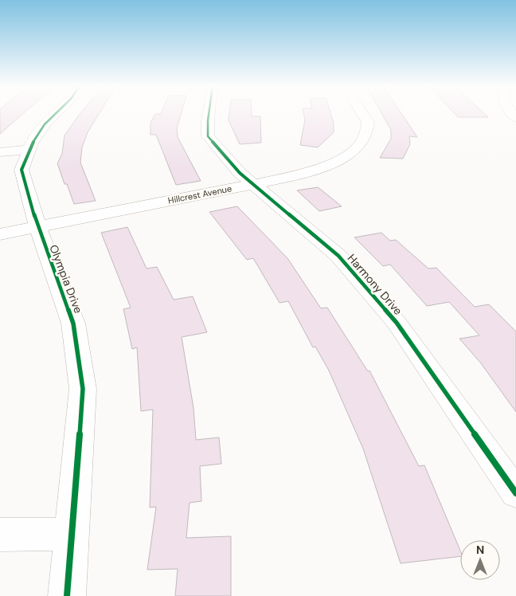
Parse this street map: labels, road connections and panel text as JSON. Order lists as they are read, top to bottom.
{
  "streets": {
    "street": ["Hillcrest Avenue", "Olympia Drive", "Harmony Drive"]
  },
  "crossings": [
    ["Hillcrest Avenue", "Olympia Drive"],
    ["Hillcrest Avenue", "Harmony Drive"]
  ],
  "north": "top"
}
